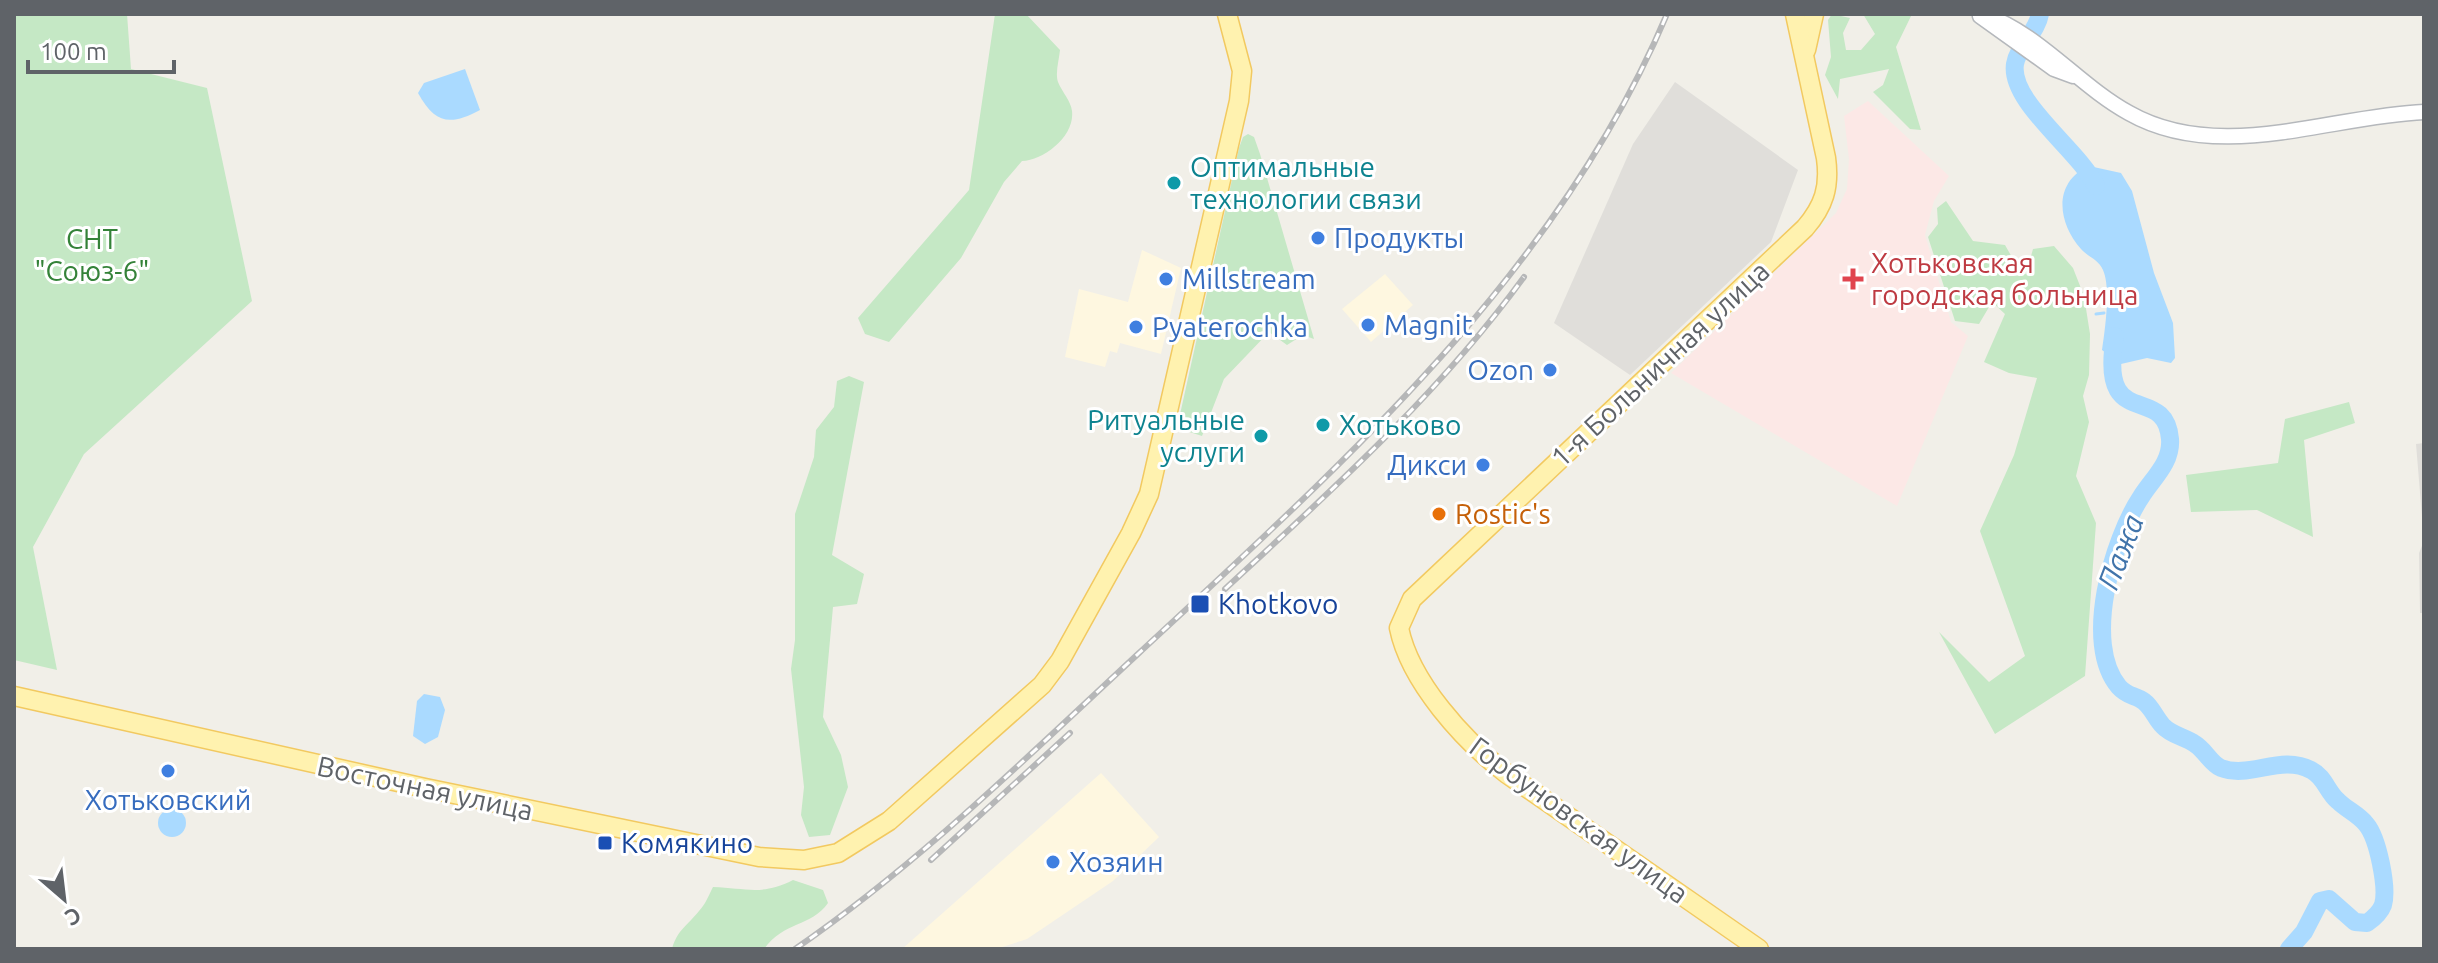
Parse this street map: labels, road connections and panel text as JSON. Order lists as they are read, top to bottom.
{
  "streets": {
    "main road": ["1-я Больничная улица", "Восточная улица", "Горбуновская улица"]
  },
  "crossings": [
    ["1-я Больничная улица", "Горбуновская улица"]
  ],
  "water": ["Пажа"],
  "parks": ["СНТ \"Союз-6\""],
  "places": {
    "other": [
      "Оптимальные технологии связи",
      "Продукты",
      "Millstream",
      "Magnit",
      "Pyaterochka",
      "Ozon",
      "Хотьково",
      "Ритуальные услуги",
      "Дикси",
      "Rostic's",
      "Хотьковский",
      "Хозяин"
    ],
    "health": ["Хотьковская городская больница"],
    "transit": ["Khotkovo", "Комякино"]
  },
  "scale_bar": "100 m",
  "north": "bottom right"
}
